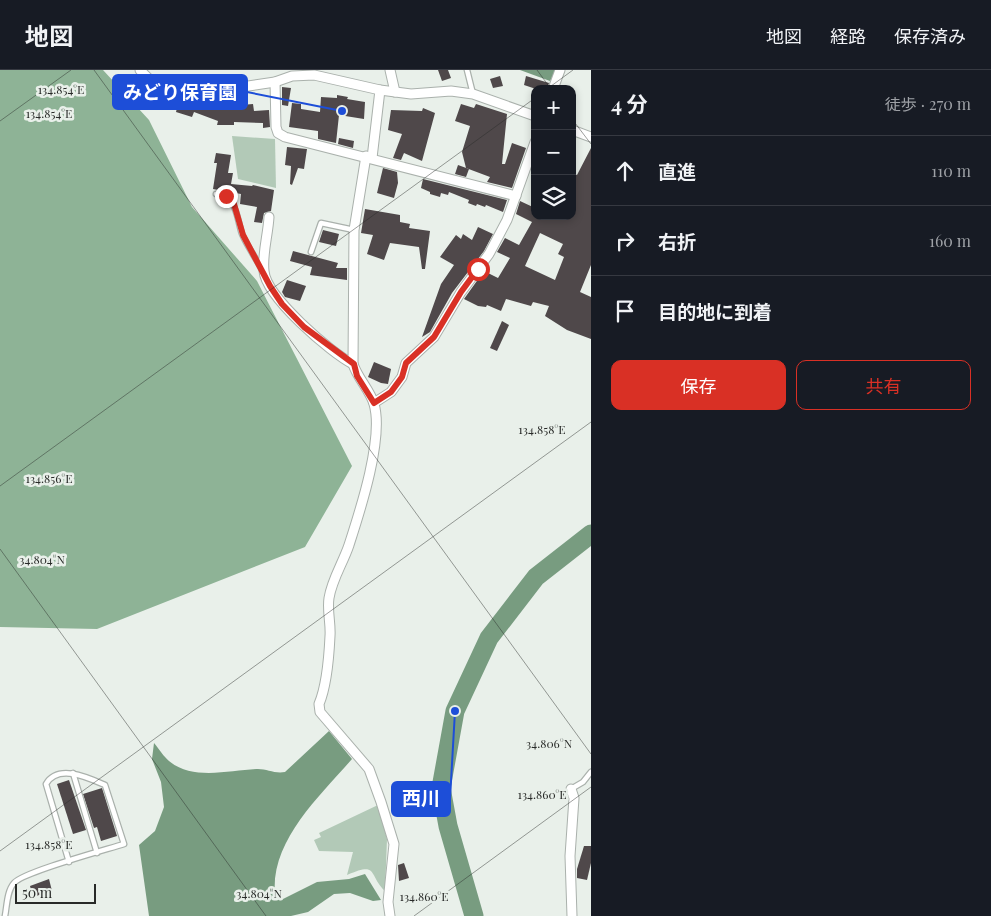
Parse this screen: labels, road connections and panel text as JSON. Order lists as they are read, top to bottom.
{
  "places": ["みどり保育園", "西川"],
  "scale_bar": "50 m",
  "page": {
    "header": "地図",
    "nav": ["地図", "経路", "保存済み"],
    "heading": ["4 分", "徒歩 · 270 m"],
    "map_buttons": ["+", "−"],
    "list": [
      ["直進", "110 m"],
      ["右折", "160 m"],
      "目的地に到着"
    ],
    "buttons": ["保存", "共有"],
    "scale": "50 m"
  },
  "coordinates": [
    "134.854°E",
    "134.858°E",
    "134.856°E",
    "34.804°N",
    "34.806°N",
    "134.860°E"
  ]
}
